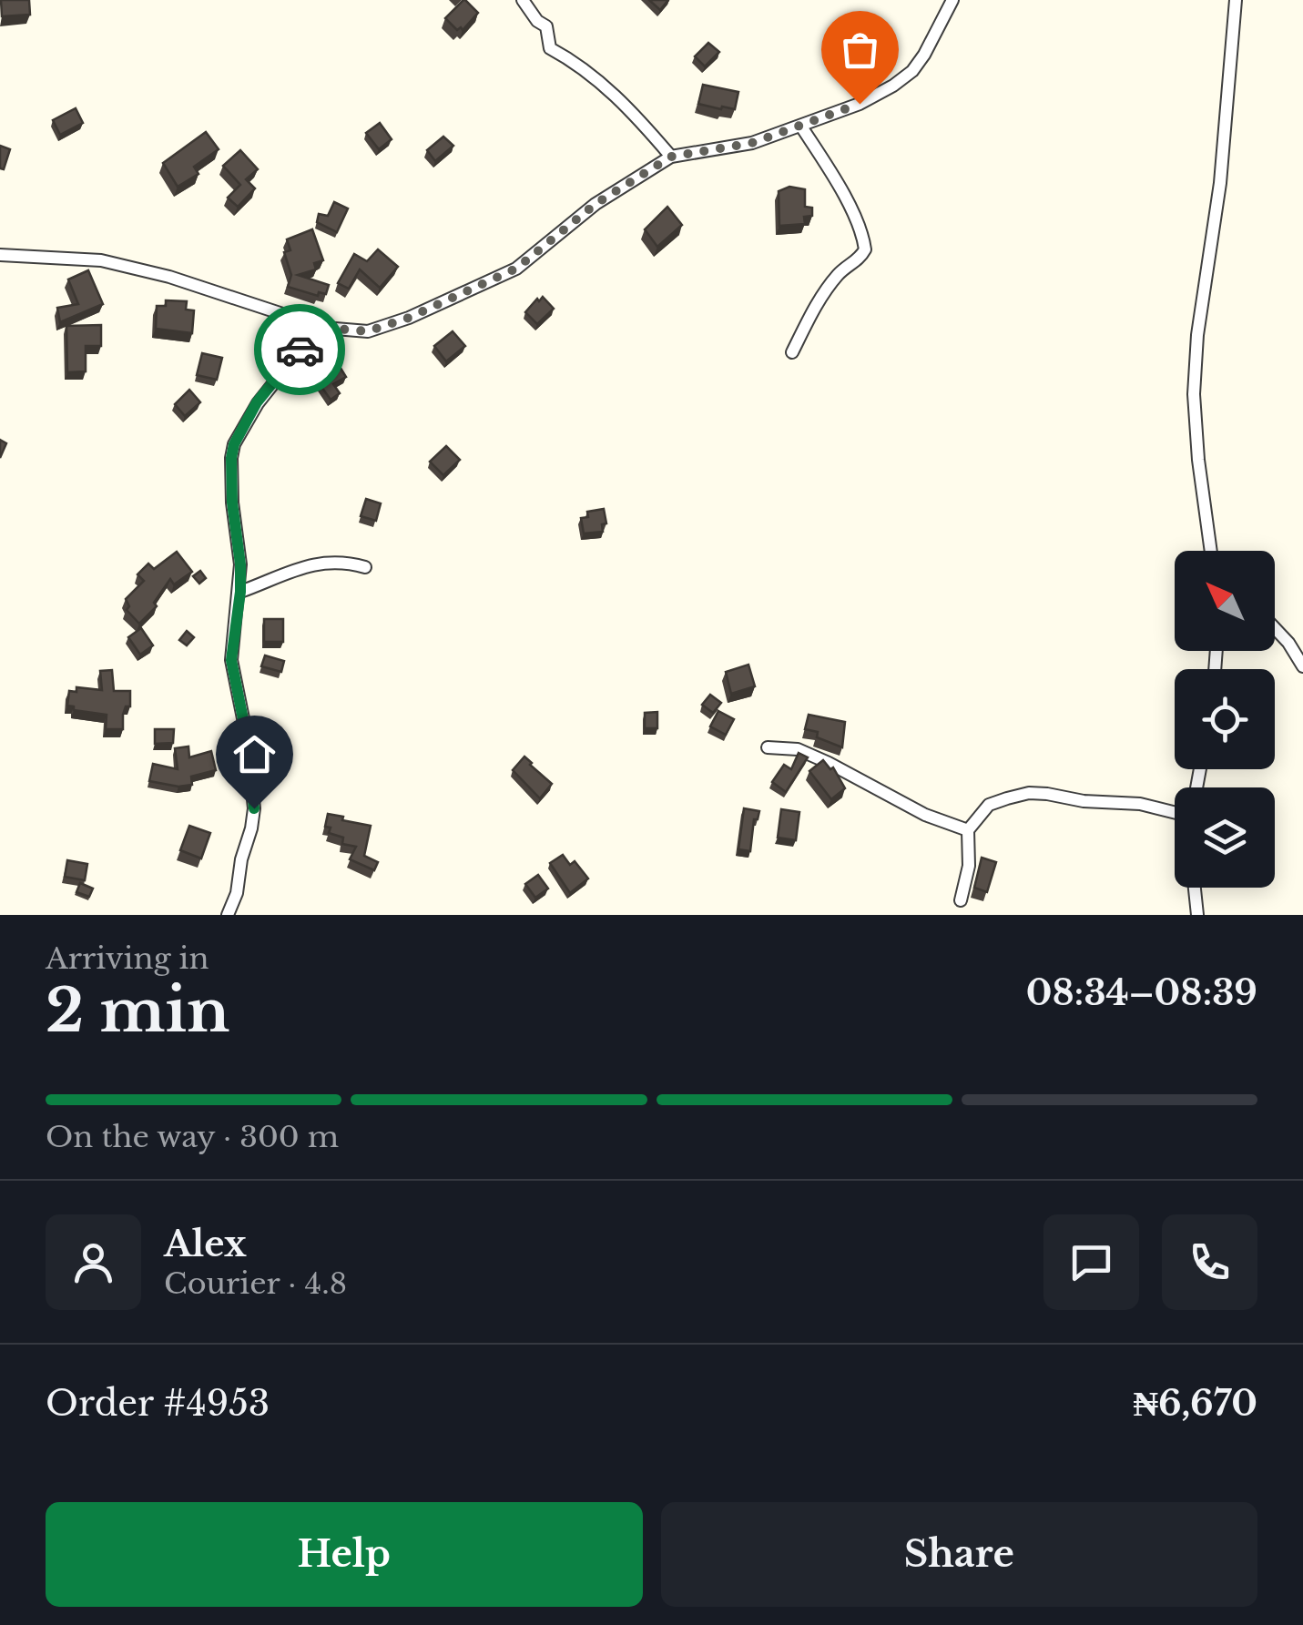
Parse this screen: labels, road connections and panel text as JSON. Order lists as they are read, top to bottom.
{
  "north": "top left",
  "page": {
    "heading": ["2 min", "Arriving in", "08:34–08:39"],
    "panel": [
      "Alex",
      "Courier · 4.8",
      "Order #4953",
      "₦6,670"
    ],
    "bar": "On the way · 300 m",
    "buttons": ["Help", "Share"]
  }
}
